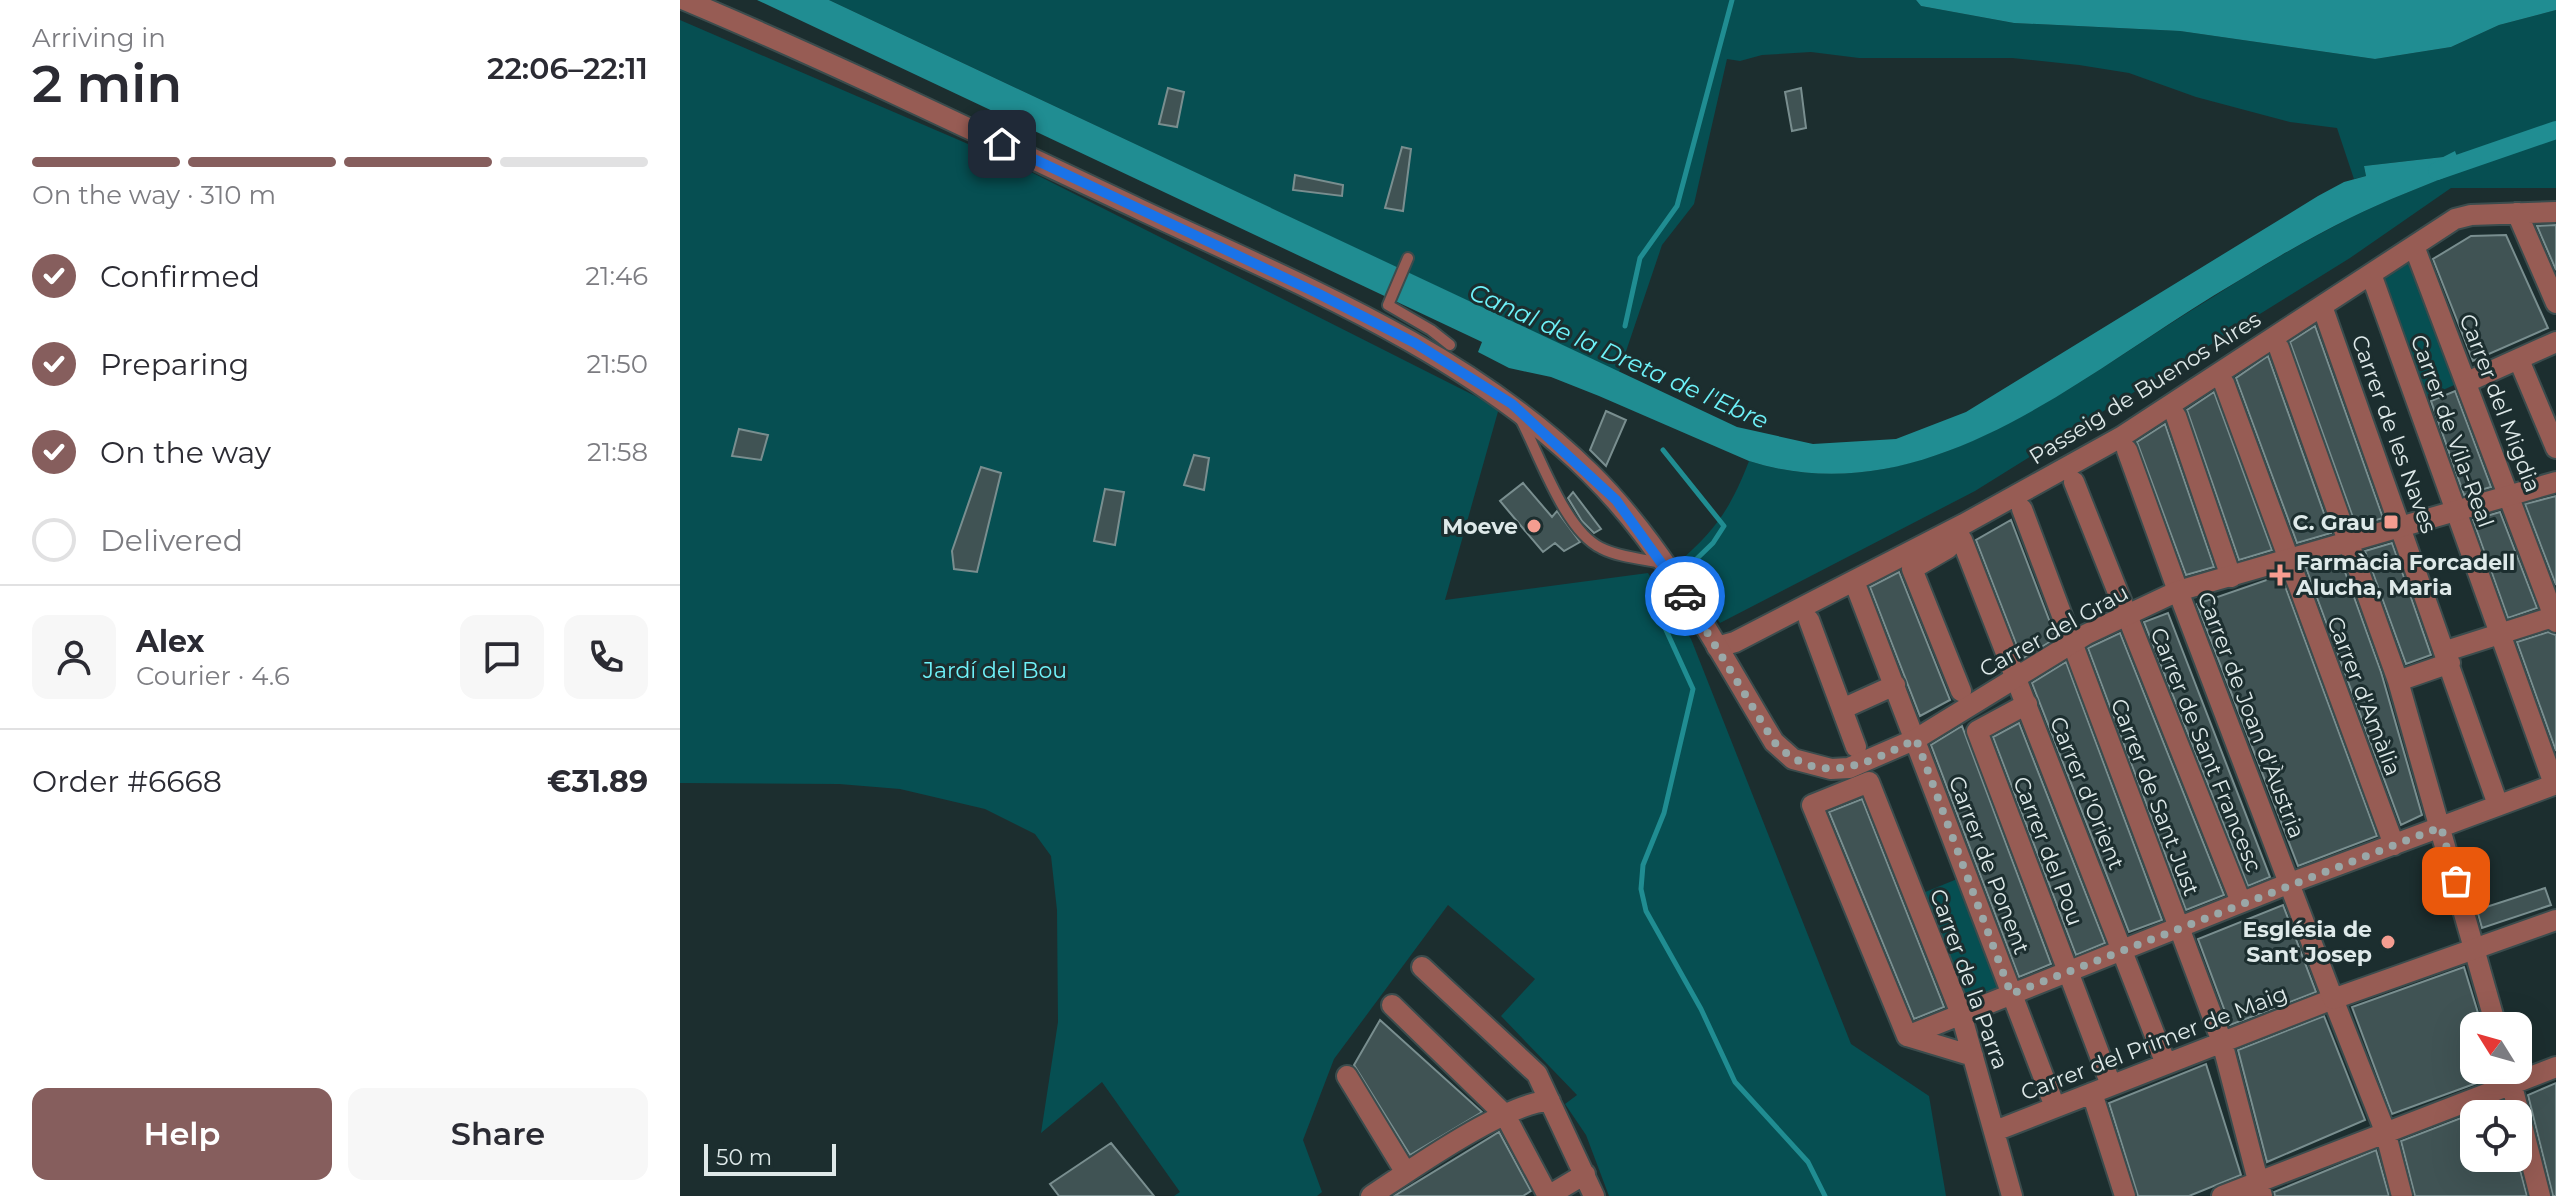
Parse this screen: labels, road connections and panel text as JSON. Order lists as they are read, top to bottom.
{
  "streets": {
    "street": [
      "Passeig de Buenos Aires",
      "Carrer del Migdia",
      "Carrer de Vila-Real",
      "Carrer de les Naves",
      "Carrer del Grau",
      "Carrer d'Amàlia",
      "Carrer de Joan d'Àustria",
      "Carrer de Sant Francesc",
      "Carrer d'Orient",
      "Carrer de Sant Just",
      "Carrer del Pou",
      "Carrer de Ponent",
      "Carrer de la Parra",
      "Carrer del Primer de Maig"
    ]
  },
  "crossings": [
    ["Passeig de Buenos Aires", "Carrer del Migdia"],
    ["Passeig de Buenos Aires", "Carrer de Vila-Real"],
    ["Passeig de Buenos Aires", "Carrer de les Naves"],
    ["Passeig de Buenos Aires", "Carrer del Grau"],
    ["Passeig de Buenos Aires", "Carrer d'Orient"],
    ["Passeig de Buenos Aires", "Carrer de Ponent"],
    ["Carrer del Migdia", "Carrer del Grau"],
    ["Carrer de Vila-Real", "Carrer del Grau"],
    ["Carrer de les Naves", "Carrer del Grau"],
    ["Carrer del Grau", "Carrer d'Amàlia"],
    ["Carrer del Grau", "Carrer de Joan d'Àustria"],
    ["Carrer del Grau", "Carrer de Sant Francesc"],
    ["Carrer del Grau", "Carrer d'Orient"],
    ["Carrer del Grau", "Carrer de Sant Just"],
    ["Carrer del Grau", "Carrer de Ponent"],
    ["Carrer de Joan d'Àustria", "Carrer del Primer de Maig"],
    ["Carrer d'Orient", "Carrer del Pou"],
    ["Carrer d'Orient", "Carrer del Primer de Maig"],
    ["Carrer de Sant Just", "Carrer del Primer de Maig"],
    ["Carrer del Pou", "Carrer del Primer de Maig"],
    ["Carrer de Ponent", "Carrer del Primer de Maig"],
    ["Carrer de la Parra", "Carrer del Primer de Maig"]
  ],
  "water": ["Canal de la Dreta de l'Ebre"],
  "parks": ["Jardí del Bou"],
  "places": {
    "transit": ["C. Grau"],
    "other": ["Moeve", "Església de Sant Josep"],
    "health": ["Farmàcia Forcadell Alucha, Maria"]
  },
  "scale_bar": "50 m",
  "north": "top left",
  "page": {
    "heading": ["2 min", "Arriving in", "22:06–22:11"],
    "panel": [
      "Alex",
      "Courier · 4.6",
      "Order #6668",
      "€31.89"
    ],
    "bar": "On the way · 310 m",
    "list": [
      ["Confirmed", "21:46"],
      ["Preparing", "21:50"],
      ["On the way", "21:58"],
      "Delivered"
    ],
    "buttons": ["Help", "Share"],
    "scale": "50 m"
  }
}
